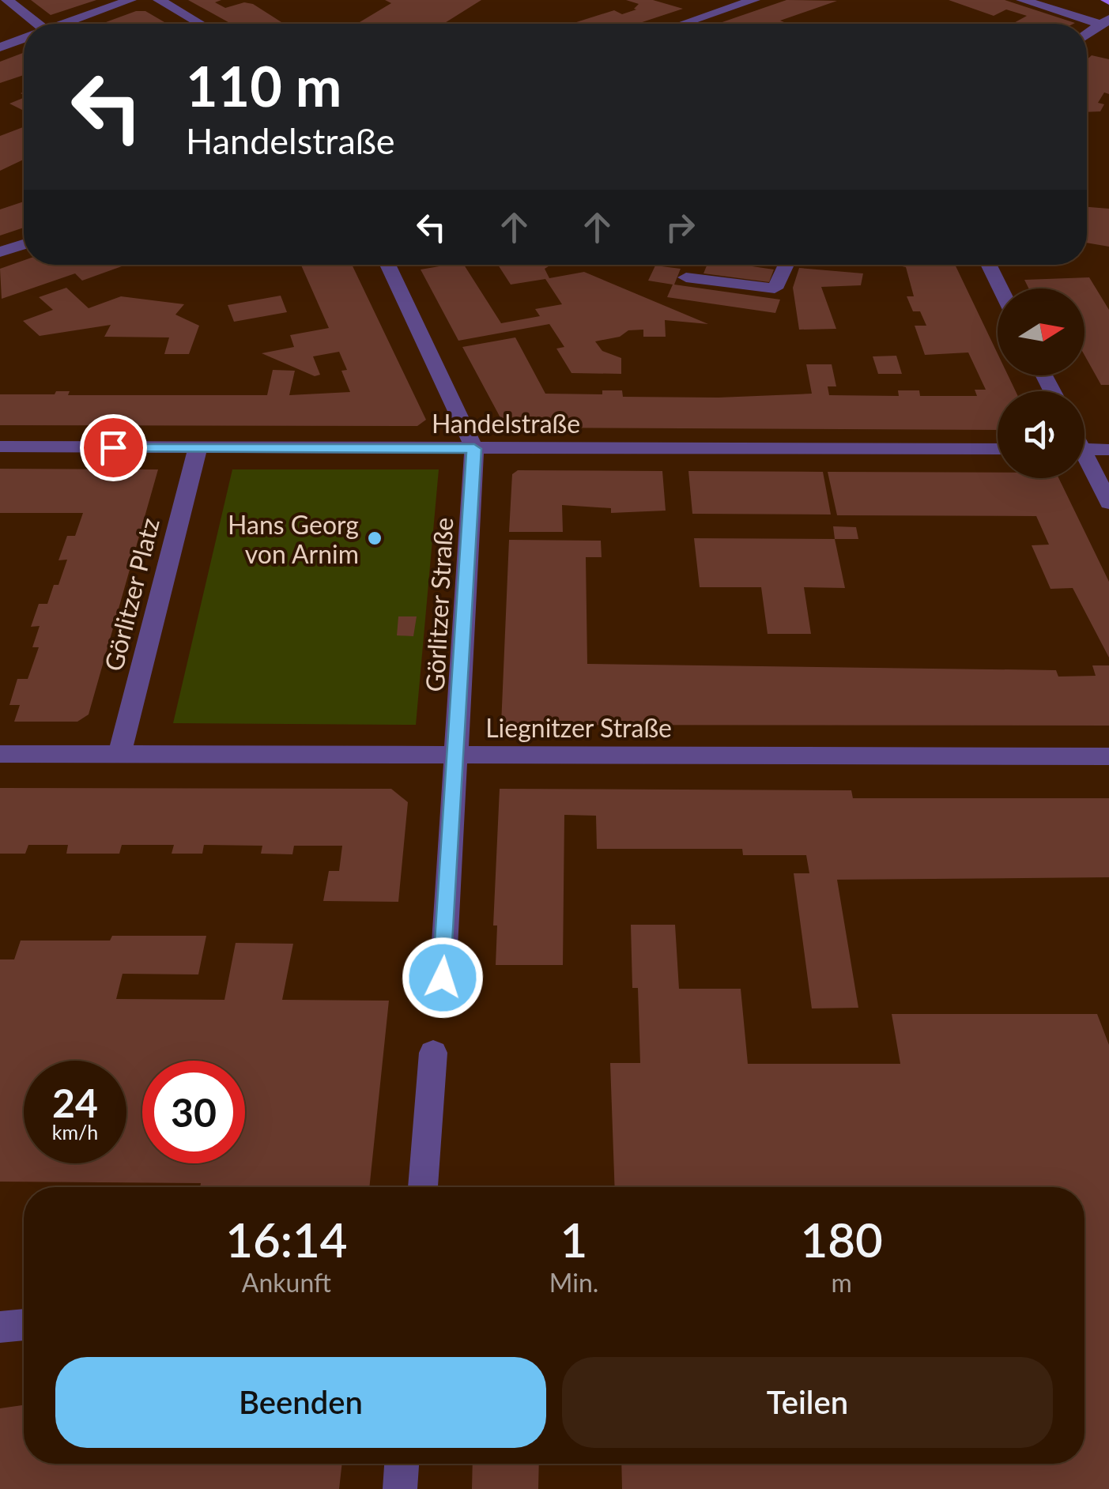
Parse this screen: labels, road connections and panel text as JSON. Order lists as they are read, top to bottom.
{
  "streets": {
    "street": [
      "Handelstraße",
      "Görlitzer Platz",
      "Görlitzer Straße",
      "Liegnitzer Straße"
    ]
  },
  "crossings": [
    ["Handelstraße", "Görlitzer Platz"],
    ["Handelstraße", "Görlitzer Straße"],
    ["Görlitzer Platz", "Liegnitzer Straße"],
    ["Görlitzer Straße", "Liegnitzer Straße"]
  ],
  "places": ["Hans Georg von Arnim"],
  "north": "right",
  "page": {
    "turn": ["110 m", "Handelstraße"],
    "speed": "24 km/h",
    "limit": "30",
    "eta": [
      "16:14",
      "Ankunft",
      "1",
      "Min.",
      "180",
      "m"
    ],
    "buttons": ["Beenden", "Teilen"]
  }
}
